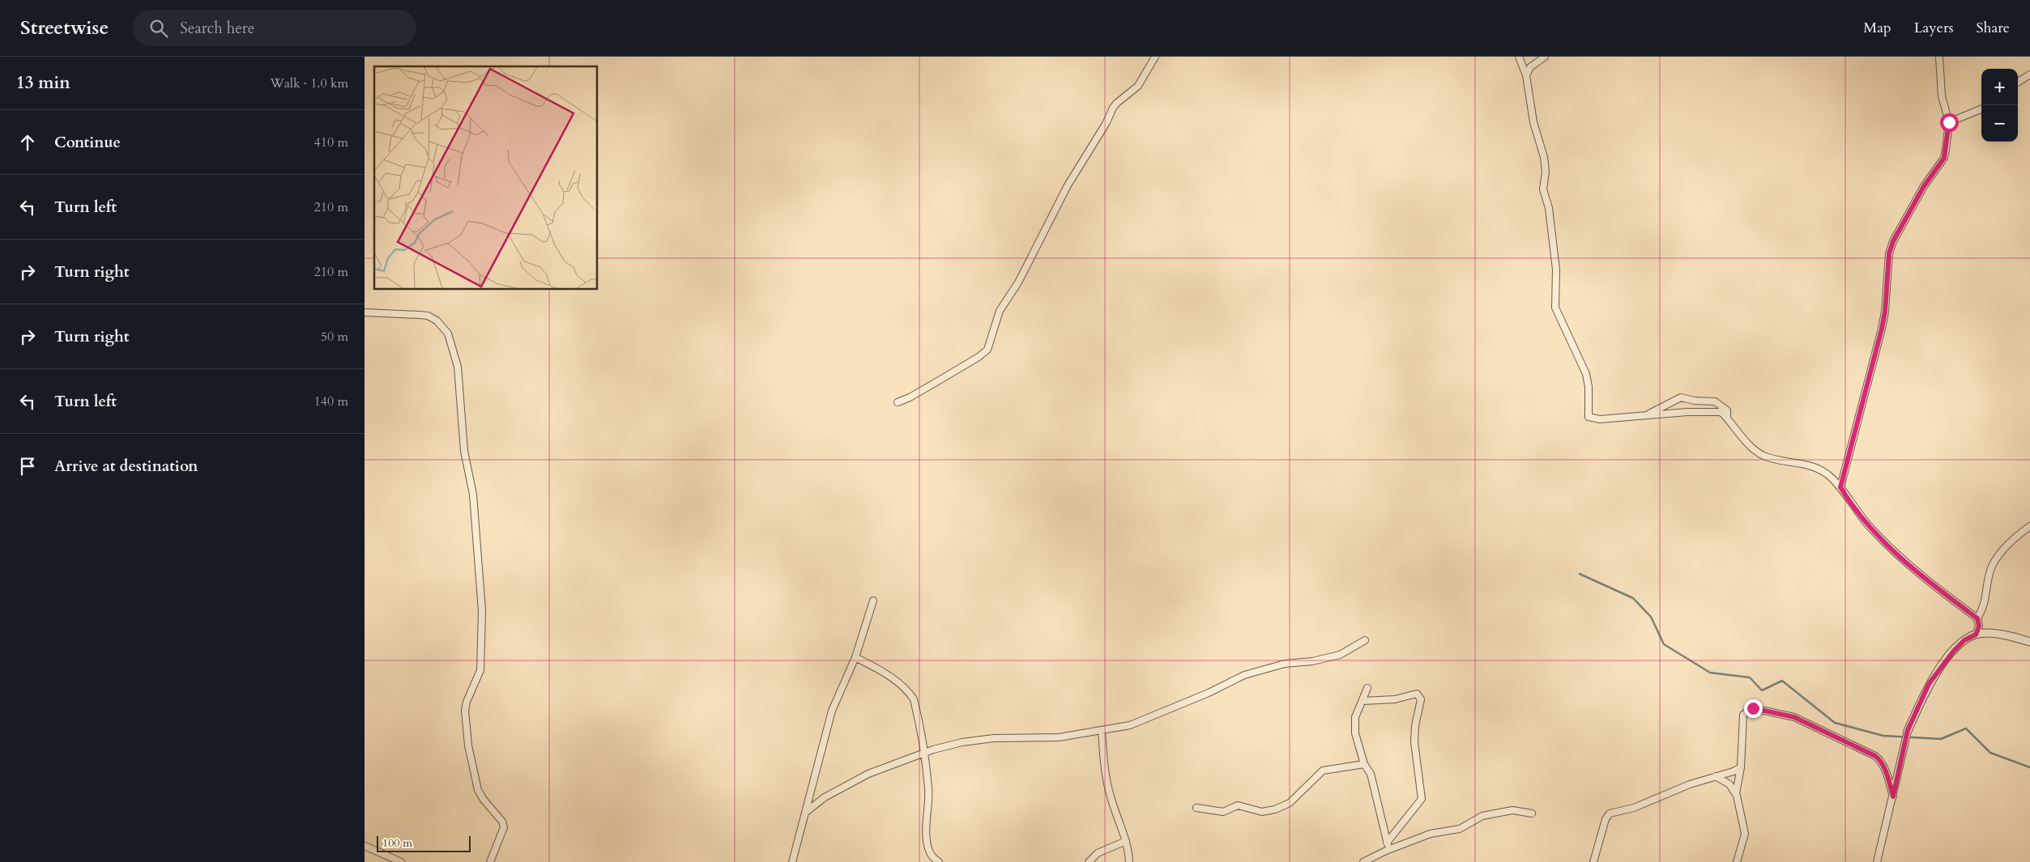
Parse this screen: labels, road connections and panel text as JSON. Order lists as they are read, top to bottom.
{
  "scale_bar": "100 m",
  "page": {
    "header": "Streetwise",
    "search": "Search here",
    "nav": ["Map", "Layers", "Share"],
    "heading": ["13 min", "Walk · 1.0 km"],
    "map_buttons": ["+", "−"],
    "list": [
      ["Continue", "410 m"],
      ["Turn left", "210 m"],
      ["Turn right", "210 m"],
      ["Turn right", "50 m"],
      ["Turn left", "140 m"],
      "Arrive at destination"
    ],
    "scale": "100 m"
  }
}
